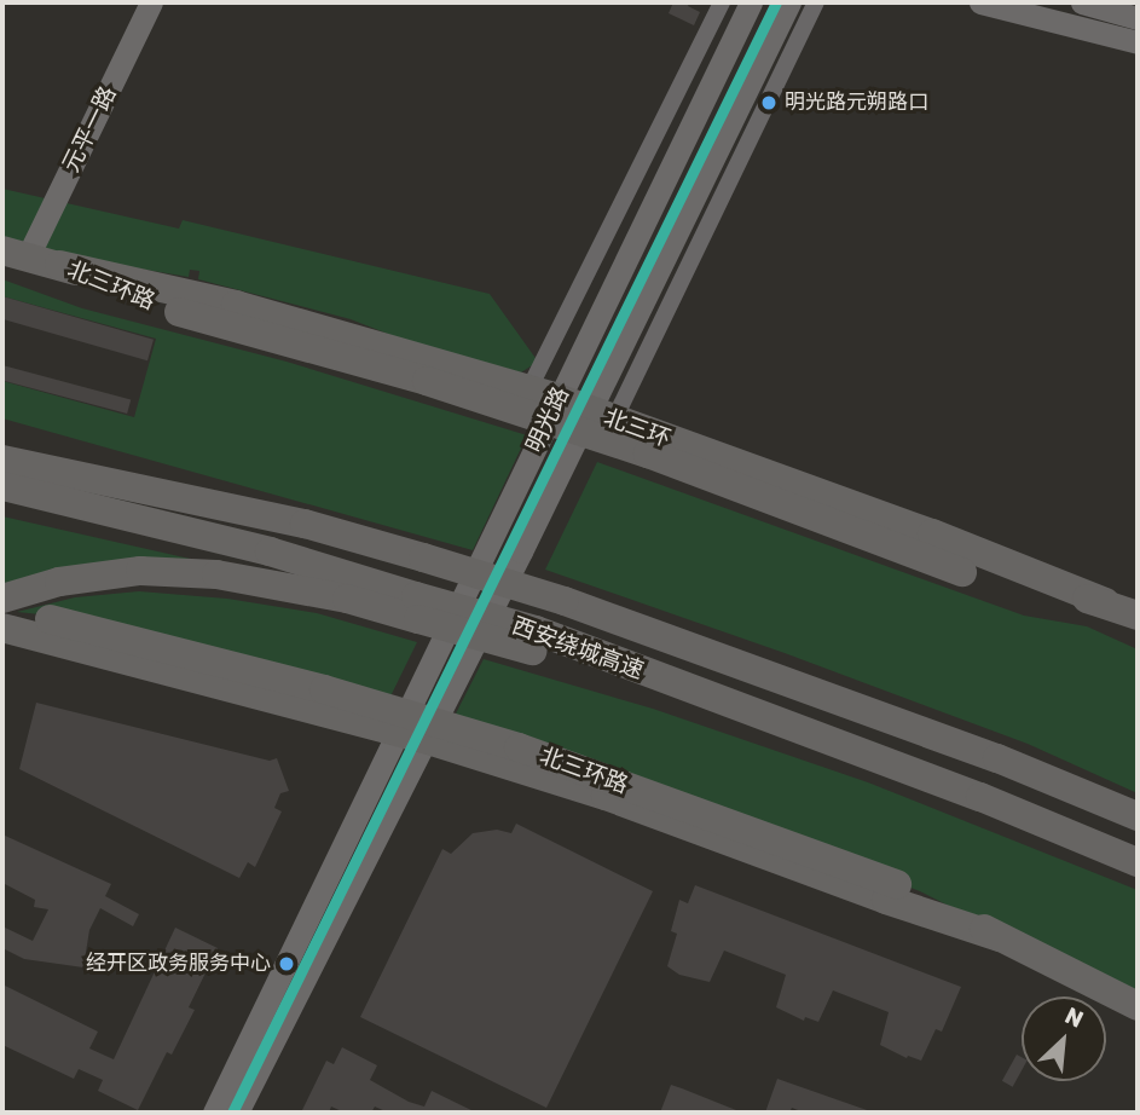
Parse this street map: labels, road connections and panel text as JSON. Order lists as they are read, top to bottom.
{
  "streets": {
    "highway": ["北三环路", "北三环", "西安绕城高速"],
    "main road": ["元平一路", "明光路"]
  },
  "crossings": [
    ["元平一路", "北三环路"],
    ["北三环路", "北三环"],
    ["明光路", "北三环"]
  ],
  "places": ["明光路元朔路口", "经开区政务服务中心"],
  "north": "top right"
}
